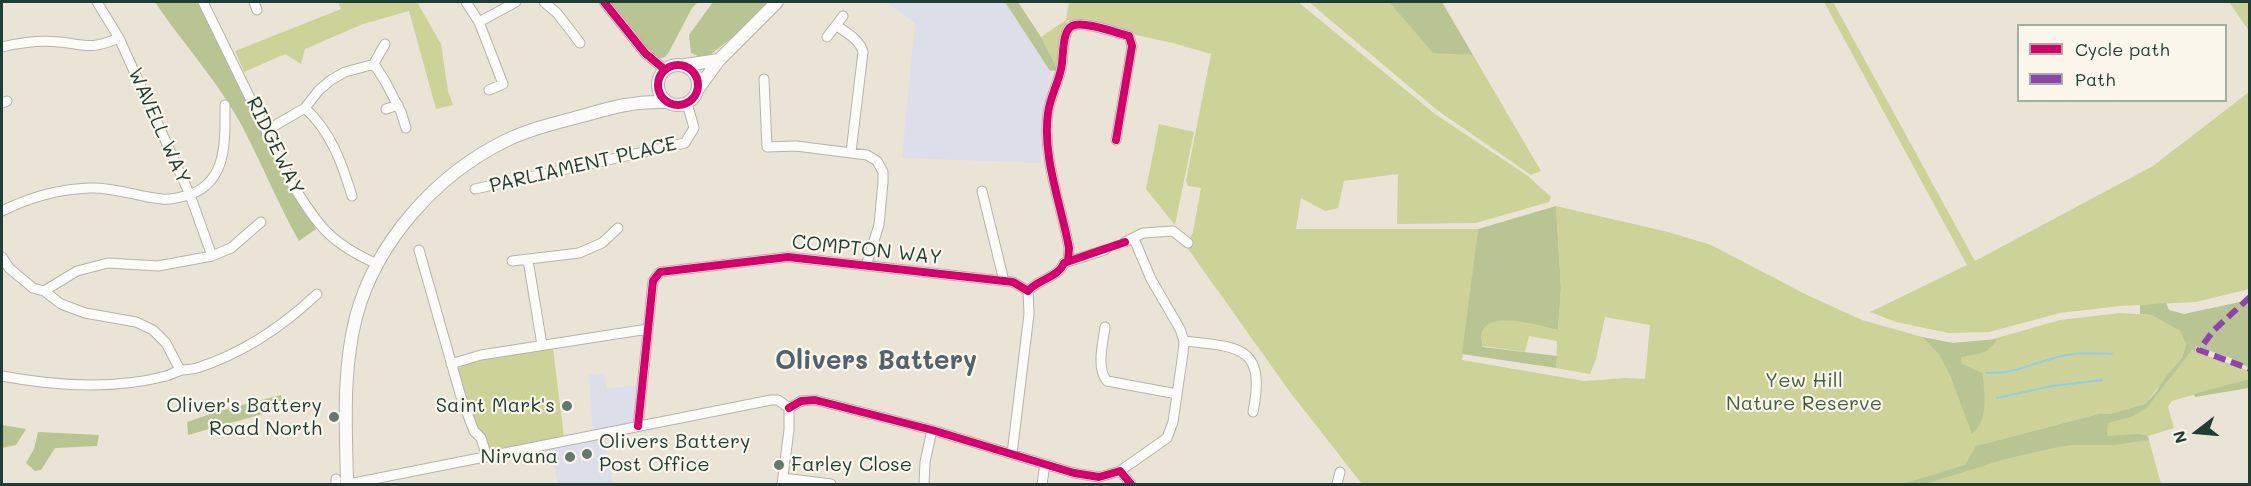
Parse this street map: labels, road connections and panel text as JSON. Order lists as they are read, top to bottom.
{
  "streets": {
    "street": [
      "WAVELL WAY",
      "RIDGEWAY",
      "PARLIAMENT PLACE",
      "COMPTON WAY"
    ]
  },
  "districts": ["Olivers Battery"],
  "parks": ["Yew Hill Nature Reserve"],
  "places": [
    "Saint Mark's",
    "Oliver's Battery Road North",
    "Olivers Battery Post Office",
    "Nirvana",
    "Farley Close"
  ],
  "legend": ["Cycle path", "Path"],
  "north": "left"
}
